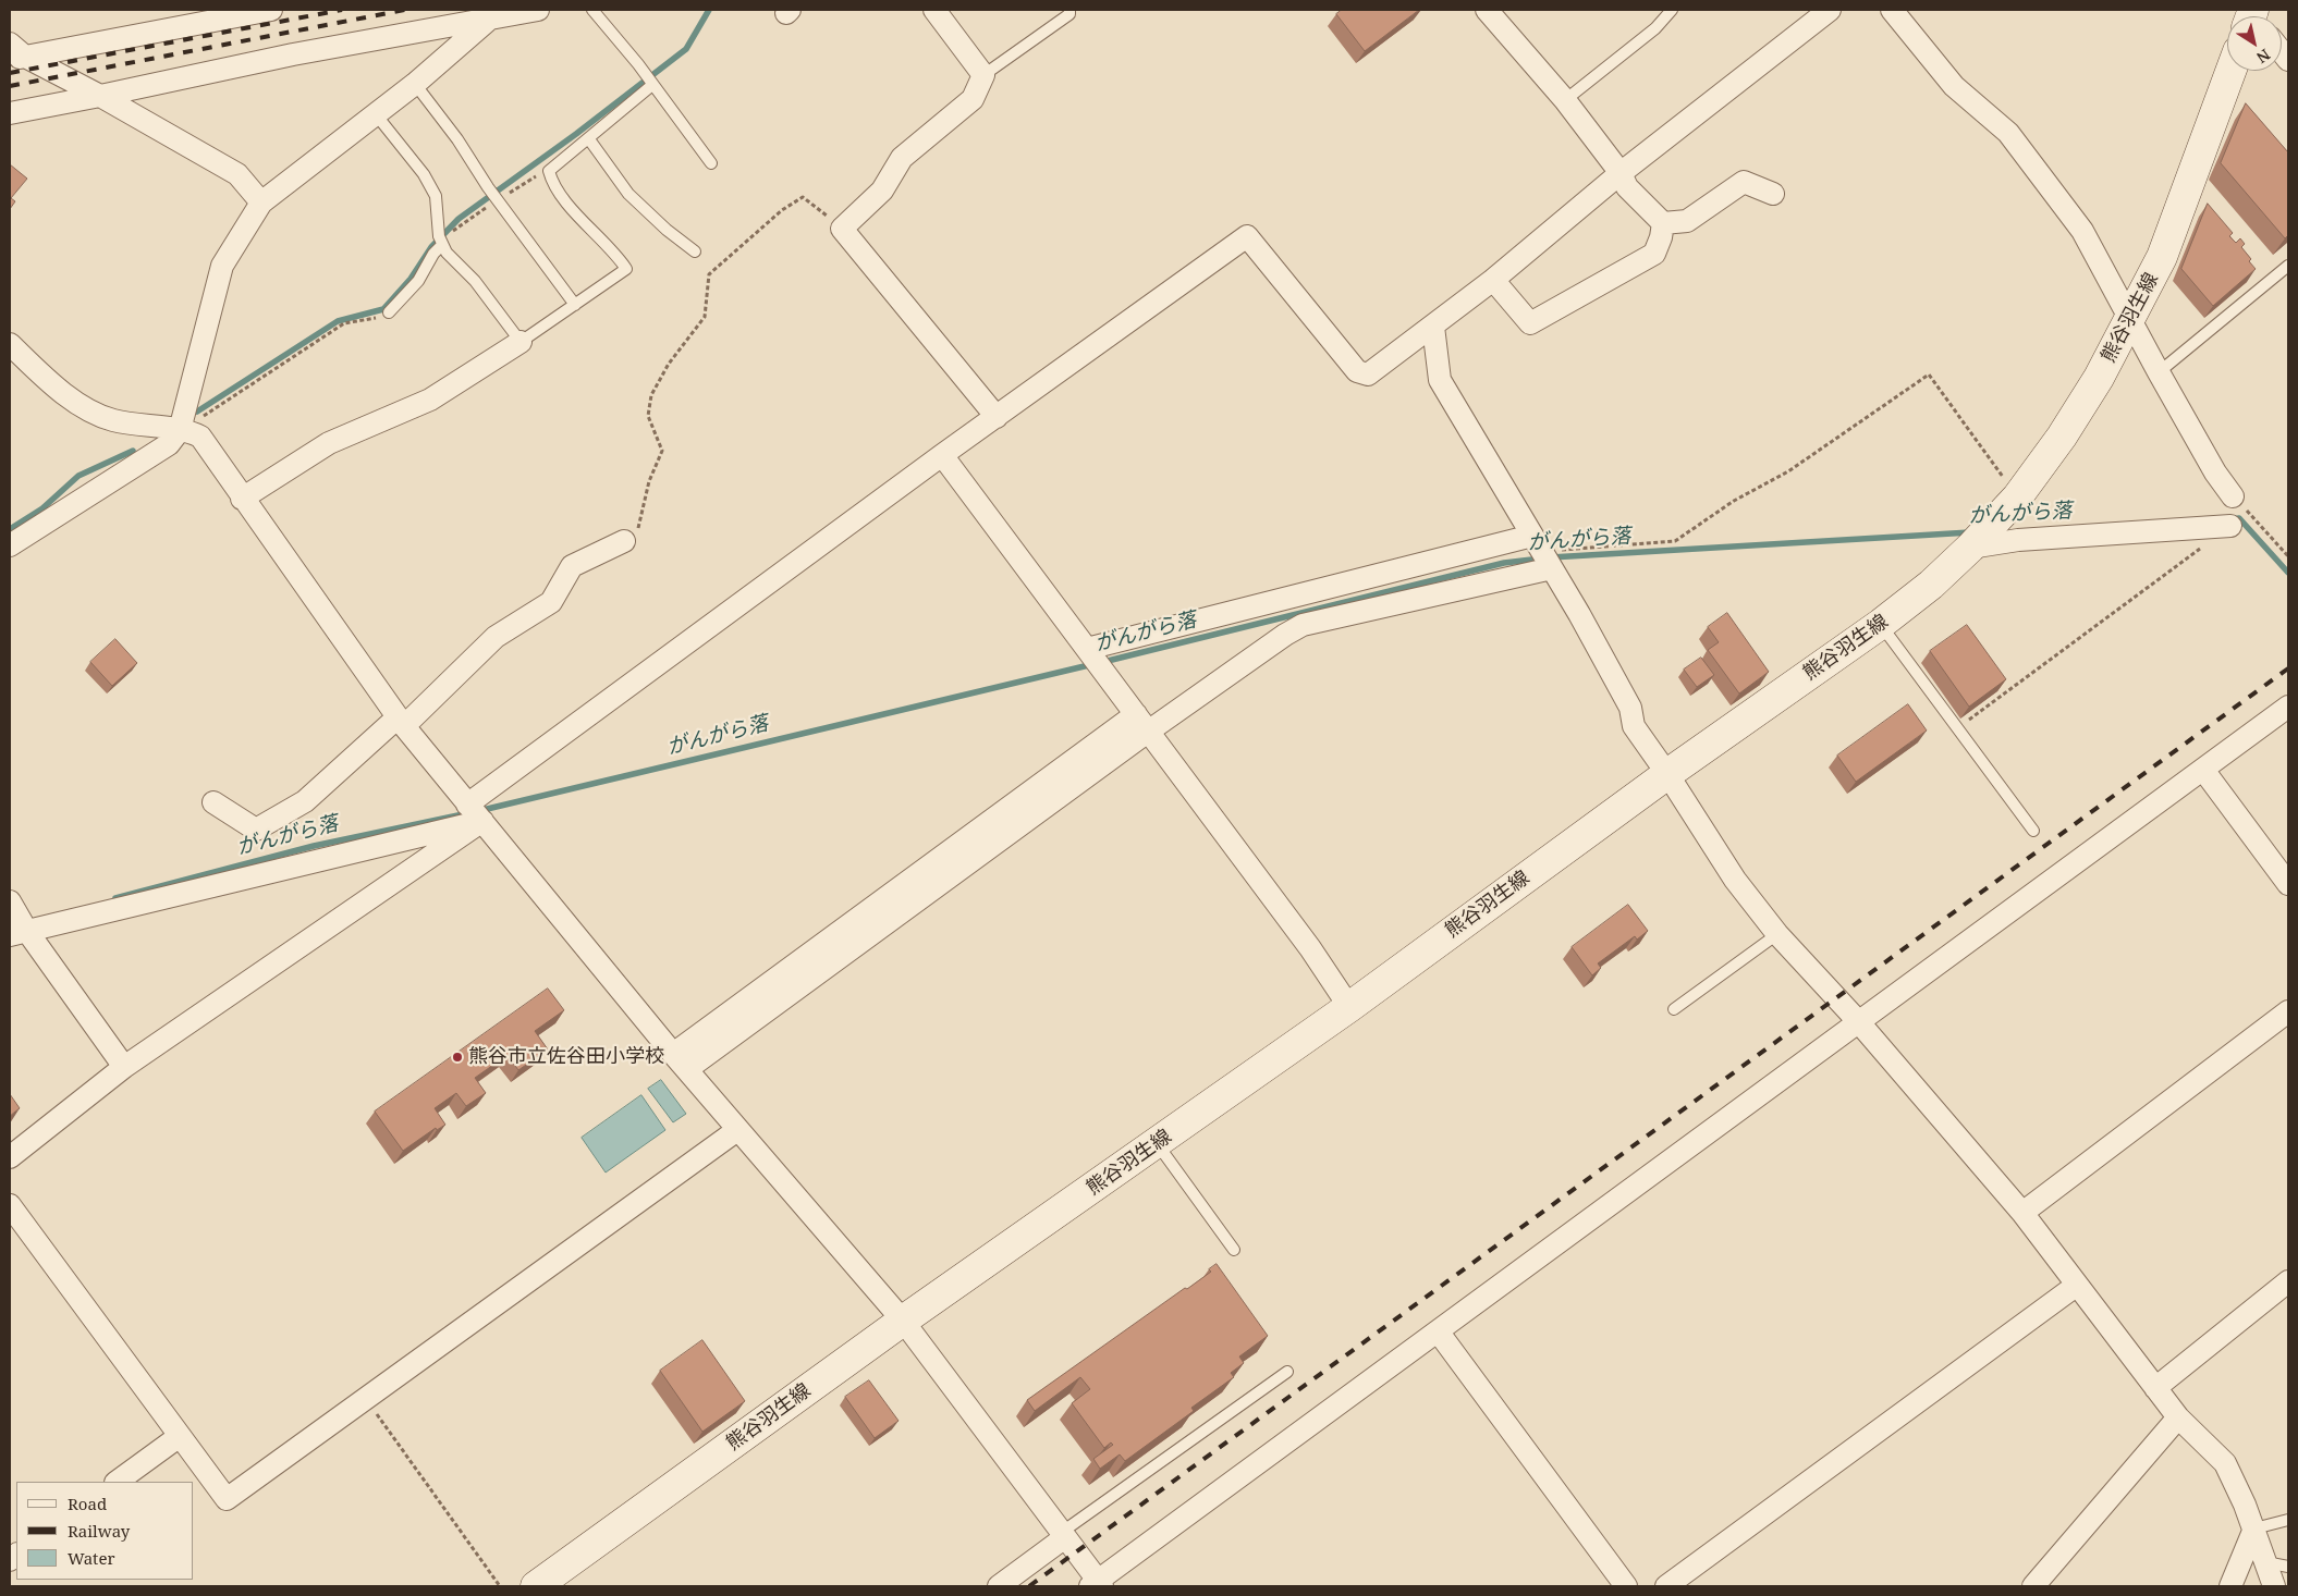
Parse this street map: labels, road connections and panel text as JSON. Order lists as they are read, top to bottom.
{
  "streets": {
    "main road": ["熊谷羽生線"]
  },
  "water": ["がんがら落"],
  "places": ["熊谷市立佐谷田小学校"],
  "legend": ["Road", "Railway", "Water"],
  "north": "bottom right"
}
